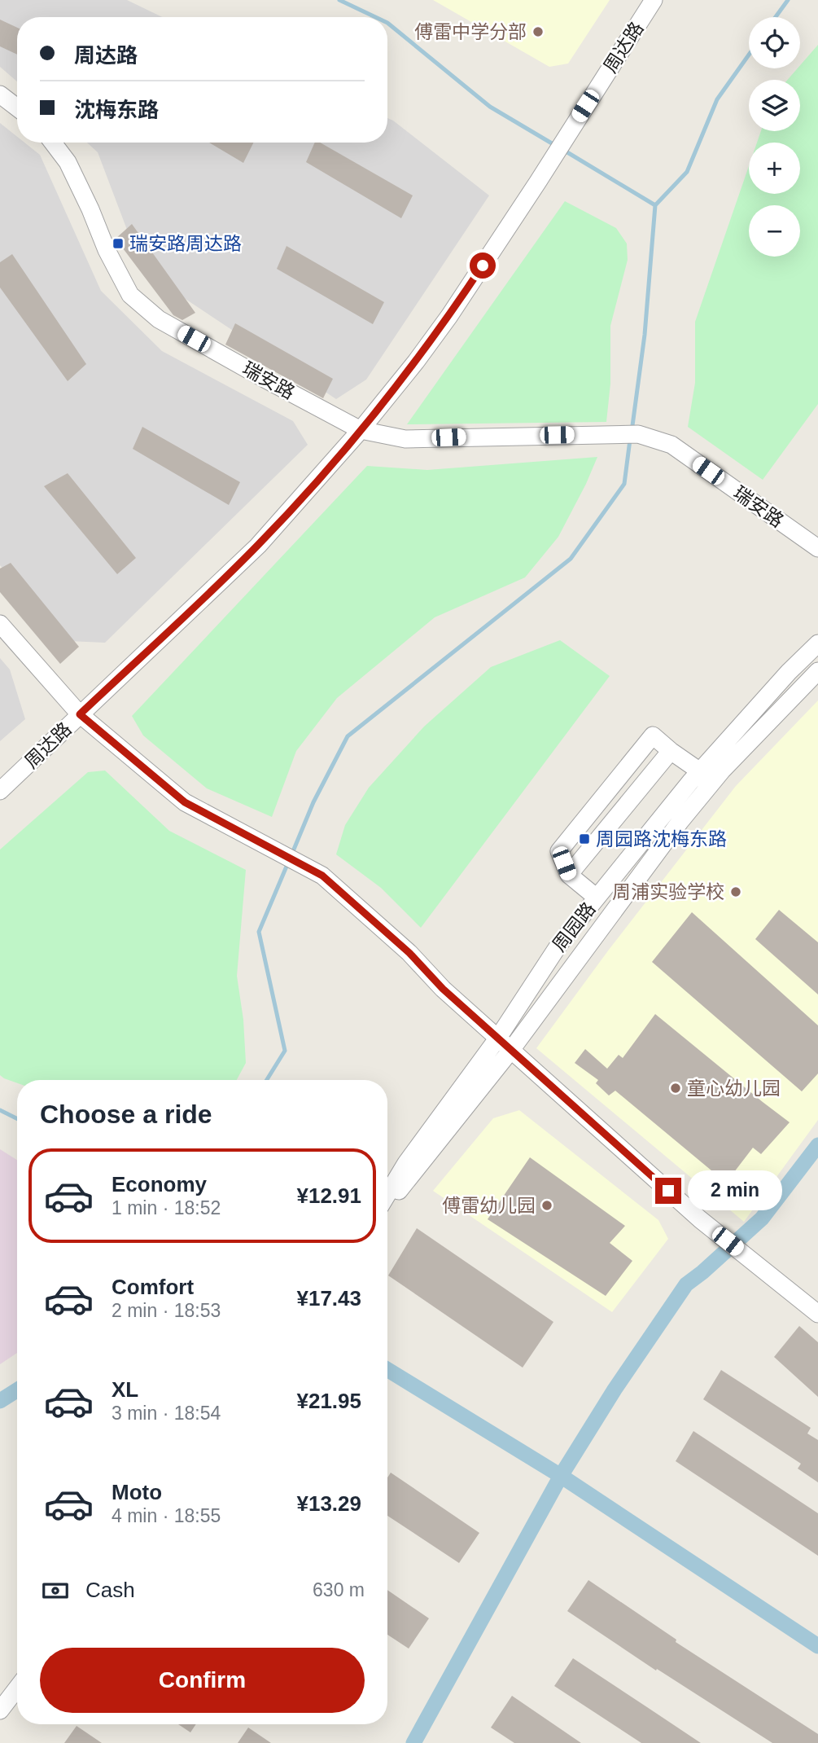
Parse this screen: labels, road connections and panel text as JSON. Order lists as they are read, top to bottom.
{
  "streets": {
    "street": ["周达路", "瑞安路", "周园路"]
  },
  "crossings": [
    ["周达路", "瑞安路"]
  ],
  "places": {
    "other": [
      "傅雷中学分部",
      "周浦实验学校",
      "童心幼儿园",
      "傅雷幼儿园"
    ],
    "transit": ["瑞安路周达路", "周园路沈梅东路"]
  },
  "page": {
    "map_buttons": ["+", "−"],
    "banner": ["周达路", "沈梅东路"],
    "heading": "Choose a ride",
    "list": [
      {
        "name": "Economy",
        "note": "1 min · 18:52",
        "value": "¥12.91"
      },
      {
        "name": "Comfort",
        "note": "2 min · 18:53",
        "value": "¥17.43"
      },
      {
        "name": "XL",
        "note": "3 min · 18:54",
        "value": "¥21.95"
      },
      {
        "name": "Moto",
        "note": "4 min · 18:55",
        "value": "¥13.29"
      }
    ],
    "bubble": "2 min",
    "pay": ["Cash", "630 m"],
    "buttons": "Confirm"
  }
}
